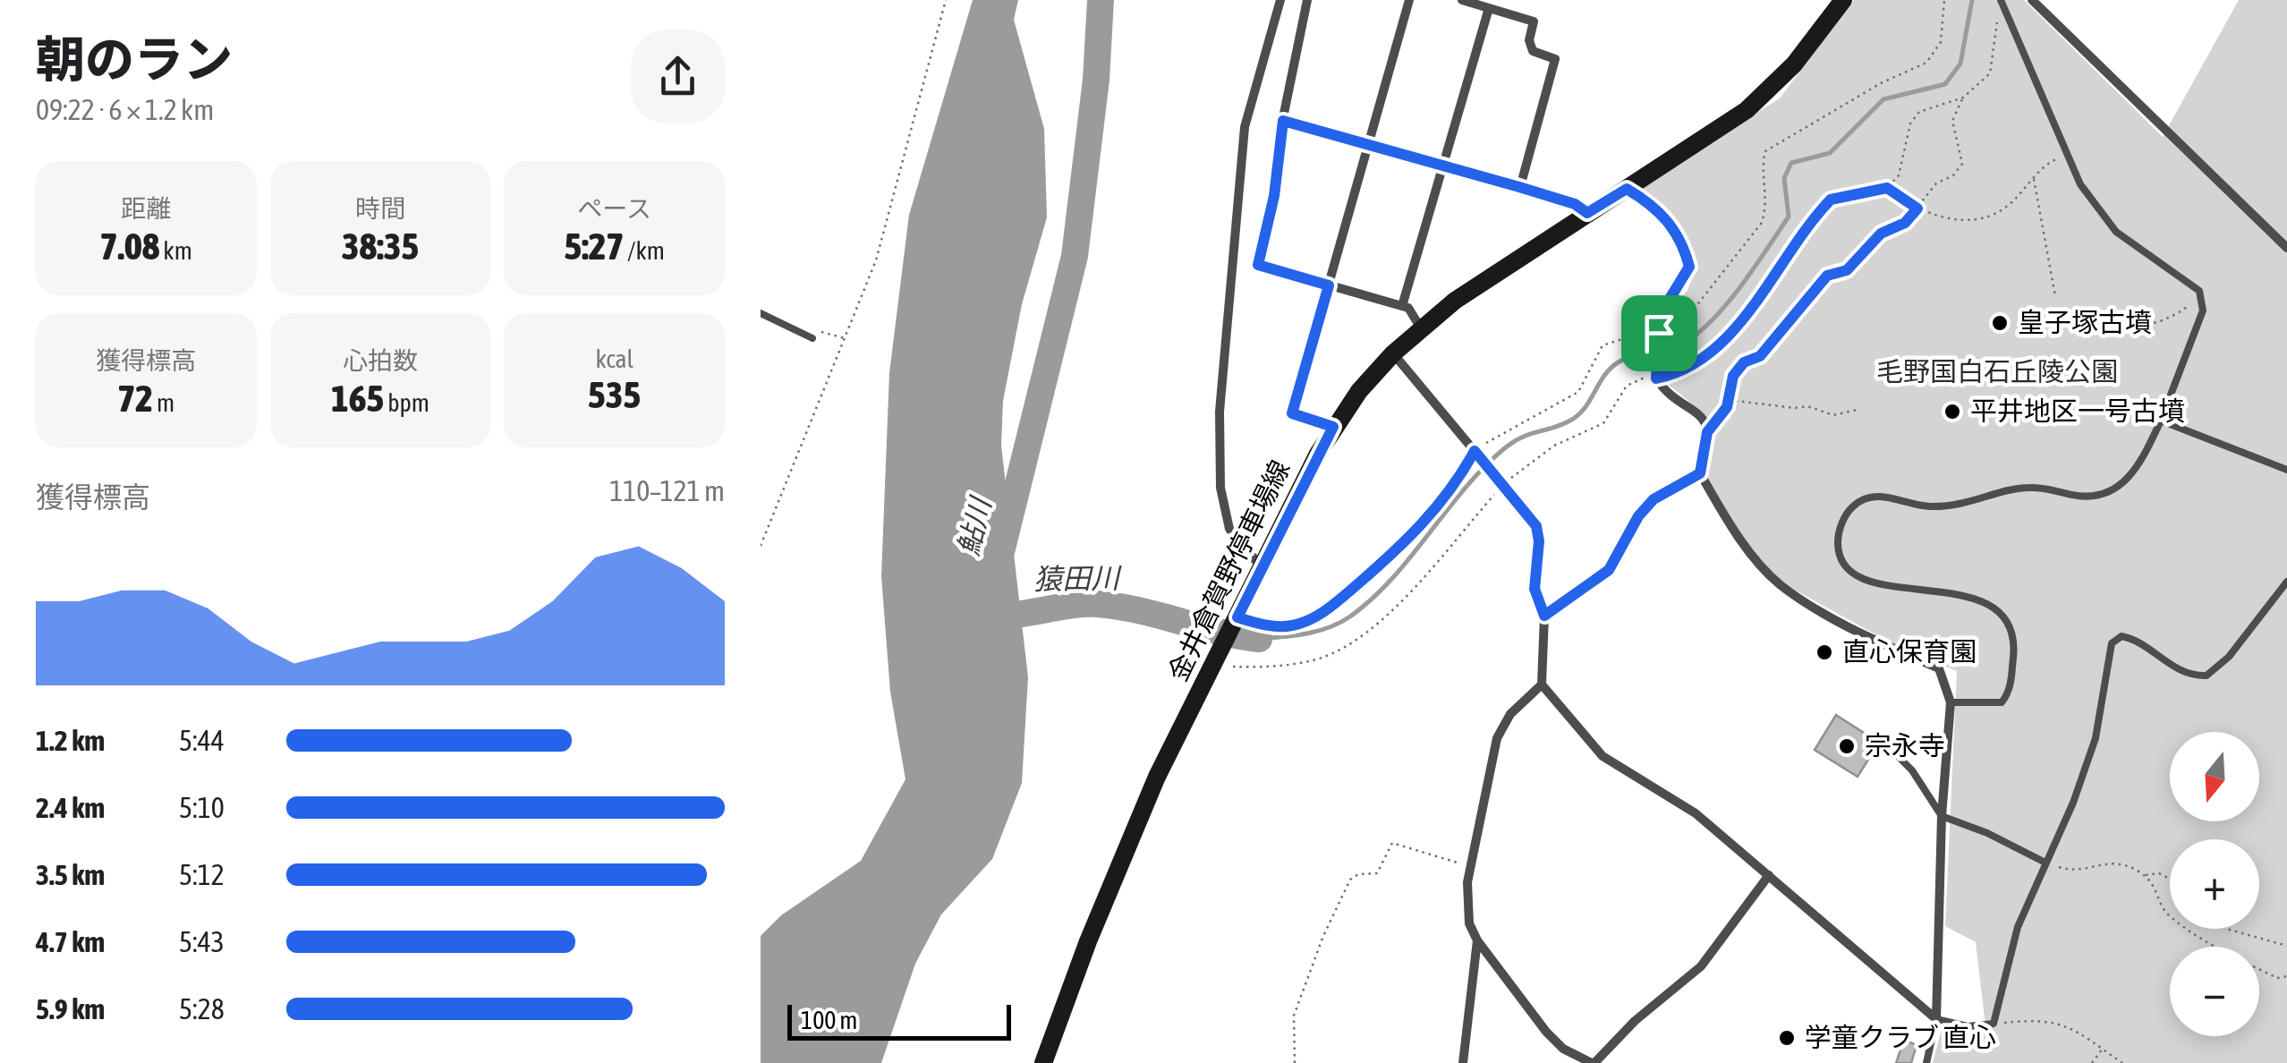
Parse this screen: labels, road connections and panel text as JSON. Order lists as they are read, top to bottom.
{
  "streets": {
    "main road": ["金井倉賀野停車場線"]
  },
  "water": ["鮎川", "猿田川"],
  "parks": ["毛野国白石丘陵公園"],
  "places": [
    "皇子塚古墳",
    "平井地区一号古墳",
    "直心保育園",
    "宗永寺",
    "学童クラブ 直心"
  ],
  "scale_bar": "100 m",
  "north": "bottom",
  "page": {
    "heading": ["朝のラン", "09:22 · 6 × 1.2 km"],
    "stats": [
      ["距離", "7.08 km"],
      ["時間", "38:35"],
      ["ペース", "5:27 /km"],
      ["獲得標高", "72 m"],
      ["心拍数", "165 bpm"],
      ["kcal", "535"]
    ],
    "chart": ["獲得標高", "110–121 m"],
    "list": [
      {
        "name": "1.2 km",
        "note": "5:44"
      },
      {
        "name": "2.4 km",
        "note": "5:10"
      },
      {
        "name": "3.5 km",
        "note": "5:12"
      },
      {
        "name": "4.7 km",
        "note": "5:43"
      },
      {
        "name": "5.9 km",
        "note": "5:28"
      }
    ],
    "map_buttons": ["+", "−"],
    "scale": "100 m"
  }
}
